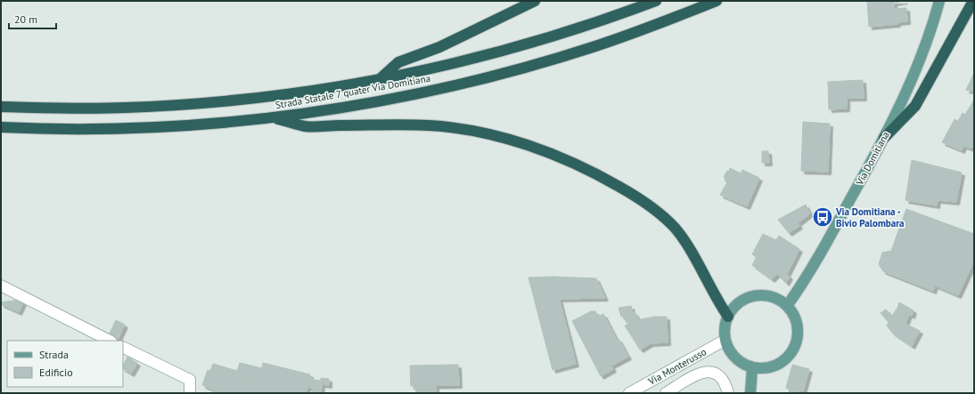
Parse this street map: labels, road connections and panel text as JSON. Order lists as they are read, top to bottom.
{
  "streets": {
    "highway": ["Strada Statale 7 quater Via Domitiana"],
    "main road": ["Via Domitiana"],
    "street": ["Via Monterusso"]
  },
  "crossings": [
    ["Via Domitiana", "Via Monterusso"]
  ],
  "places": {
    "bus stop": ["Via Domitiana - Bivio Palombara"]
  },
  "legend": ["Strada", "Edificio"],
  "scale_bar": "20 m"
}
